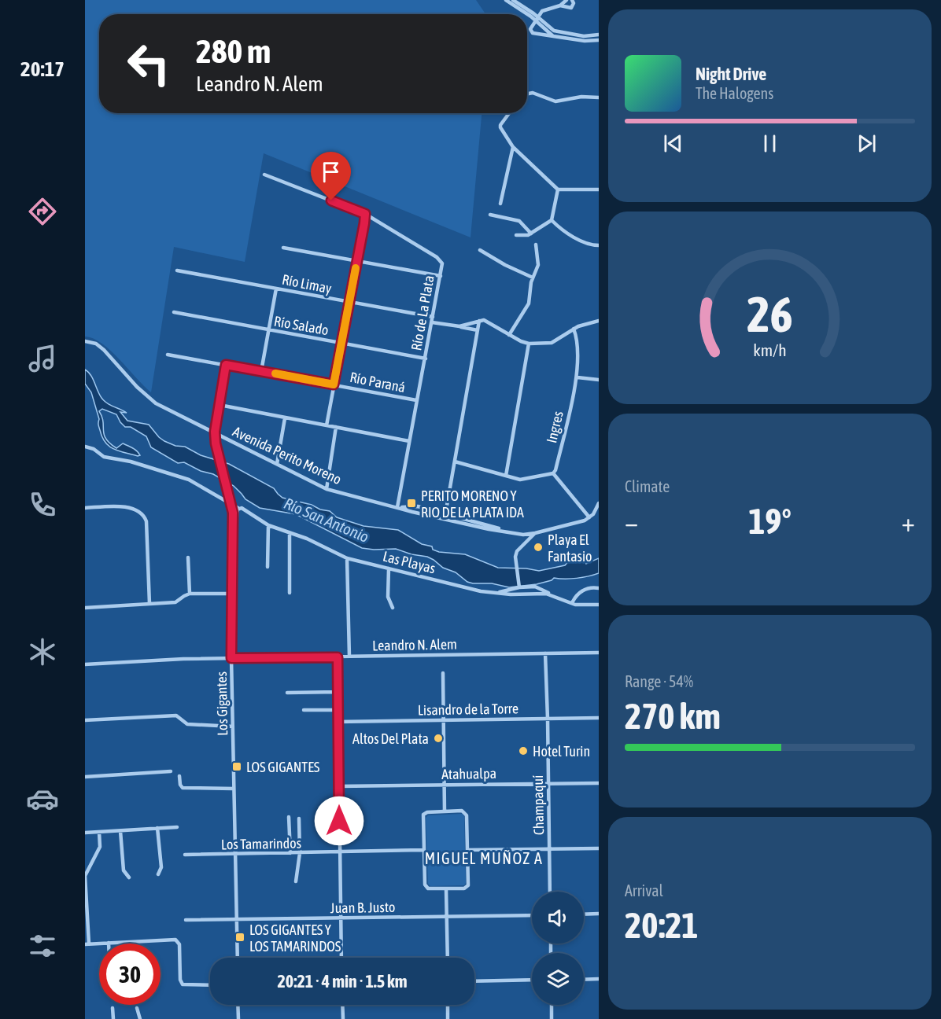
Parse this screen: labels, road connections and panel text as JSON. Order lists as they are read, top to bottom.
{
  "streets": {
    "street": [
      "Río Limay",
      "Río de La Plata",
      "Río Salado",
      "Río Paraná",
      "Ingres",
      "Avenida Perito Moreno",
      "Las Playas",
      "Leandro N. Alem",
      "Los Gigantes",
      "Lisandro de la Torre",
      "Atahualpa",
      "Champaquí",
      "Los Tamarindos",
      "Juan B. Justo"
    ]
  },
  "crossings": [
    ["Río Limay", "Río de La Plata"],
    ["Río de La Plata", "Río Salado"],
    ["Río de La Plata", "Río Paraná"],
    ["Río de La Plata", "Avenida Perito Moreno"],
    ["Río Paraná", "Los Gigantes"],
    ["Avenida Perito Moreno", "Los Gigantes"],
    ["Leandro N. Alem", "Los Gigantes"],
    ["Leandro N. Alem", "Champaquí"],
    ["Los Gigantes", "Los Tamarindos"],
    ["Los Gigantes", "Juan B. Justo"],
    ["Lisandro de la Torre", "Champaquí"],
    ["Atahualpa", "Champaquí"]
  ],
  "districts": ["MIGUEL MUÑOZ A"],
  "water": ["Río San Antonio"],
  "places": {
    "transit": ["PERITO MORENO Y RIO DE LA PLATA IDA", "LOS GIGANTES", "LOS GIGANTES Y LOS TAMARINDOS"],
    "other": ["Playa El Fantasio", "Altos Del Plata", "Hotel Turin"]
  },
  "page": {
    "tabs": "20:17",
    "turn": ["280 m", "Leandro N. Alem"],
    "song": ["Night Drive", "The Halogens"],
    "tile": [
      "Climate",
      ["Range · 54%", "270 km"],
      ["Arrival", "20:21"]
    ],
    "heat": ["−", "19°", "+"],
    "limit": "30",
    "trip": "20:21 · 4 min · 1.5 km",
    "gauge": ["26", "km/h"]
  }
}
